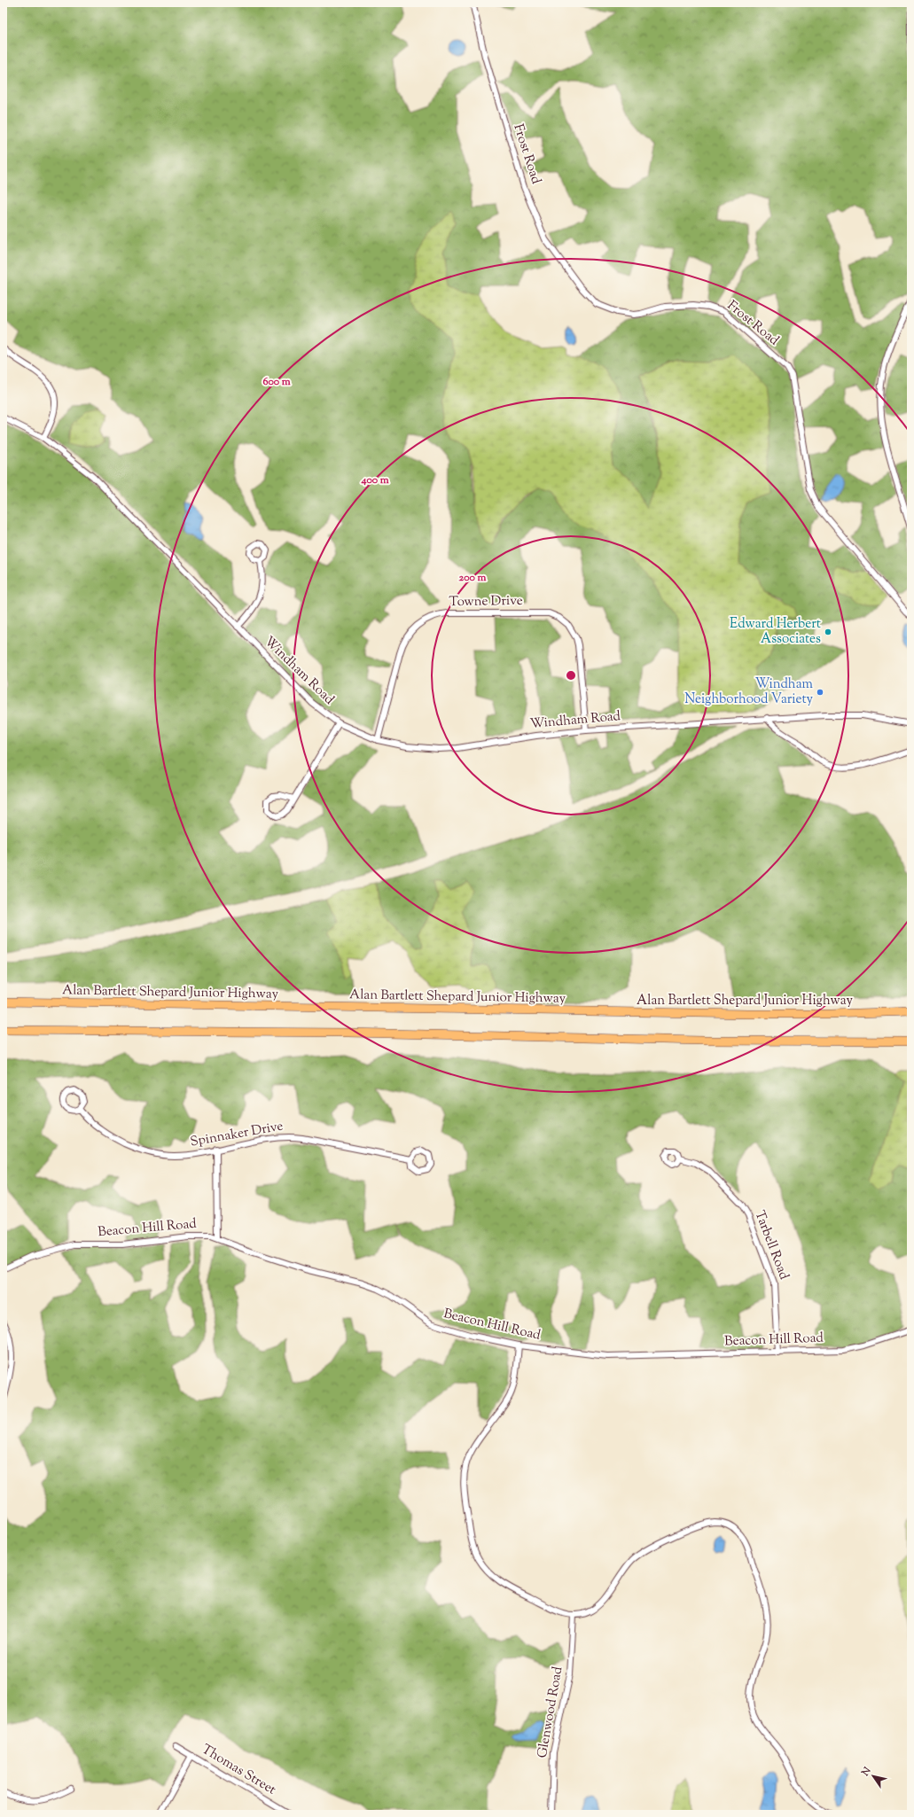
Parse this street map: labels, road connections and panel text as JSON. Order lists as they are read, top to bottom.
{
  "streets": {
    "highway": ["Alan Bartlett Shepard Junior Highway"],
    "street": [
      "Frost Road",
      "Towne Drive",
      "Windham Road",
      "Spinnaker Drive",
      "Beacon Hill Road",
      "Tarbell Road",
      "Glenwood Road",
      "Thomas Street"
    ]
  },
  "crossings": [
    ["Towne Drive", "Windham Road"],
    ["Beacon Hill Road", "Tarbell Road"]
  ],
  "places": ["Edward Herbert Associates", "Windham Neighborhood Variety"],
  "north": "top left",
  "rings": ["600 m", "400 m", "200 m"]
}
